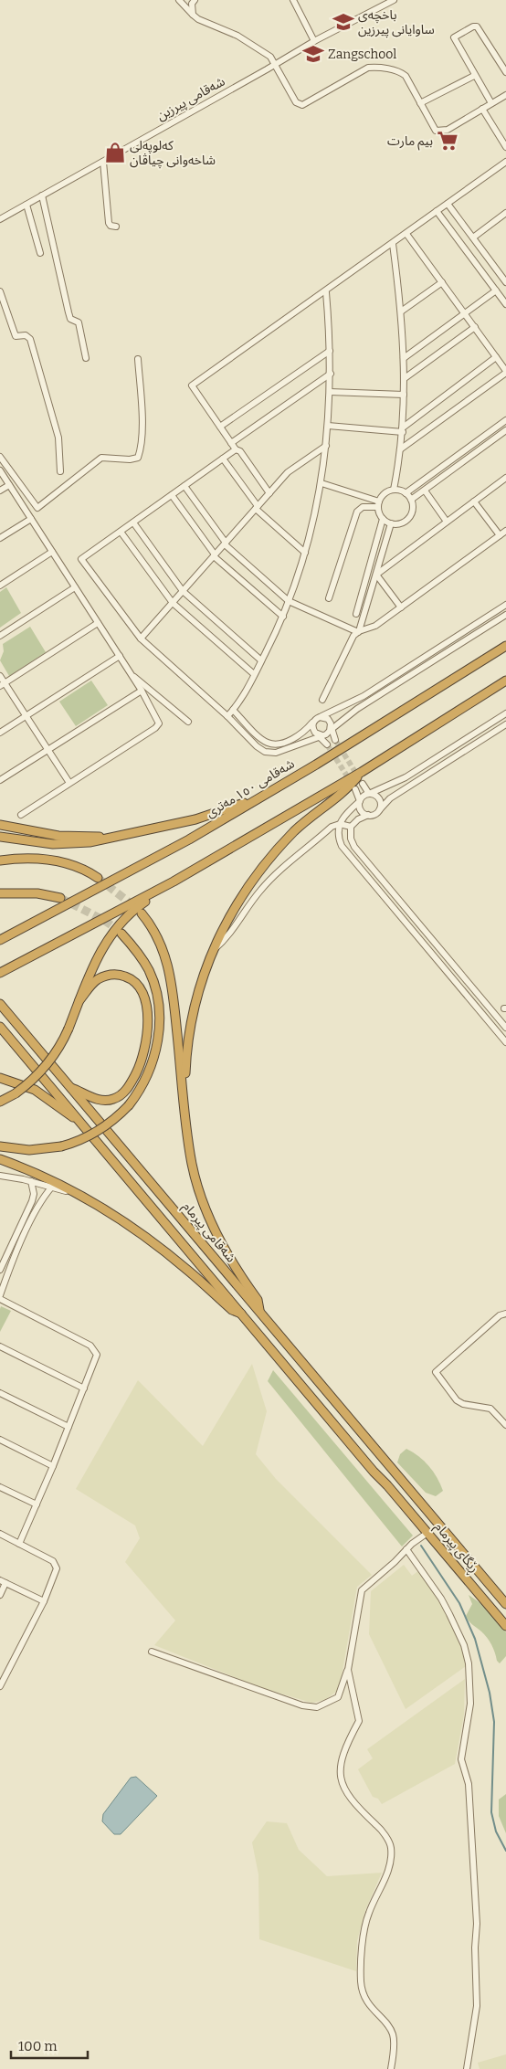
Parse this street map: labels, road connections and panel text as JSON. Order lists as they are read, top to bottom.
{
  "streets": {
    "highway": ["شەقامی ١٥٠ مەتری", "شەقامی پیرمام", "ڕێگای پیرمام"],
    "street": ["شەقامی پیرزین"]
  },
  "crossings": [
    ["شەقامی پیرمام", "ڕێگای پیرمام"]
  ],
  "places": {
    "school or university": ["باخچەی ساوایانی پیرزین", "Zangschool"],
    "supermarket": ["بیم مارت"],
    "shop": ["کەلوپەلی شاخەوانی چیاڤان"]
  },
  "scale_bar": "100 m"
}
